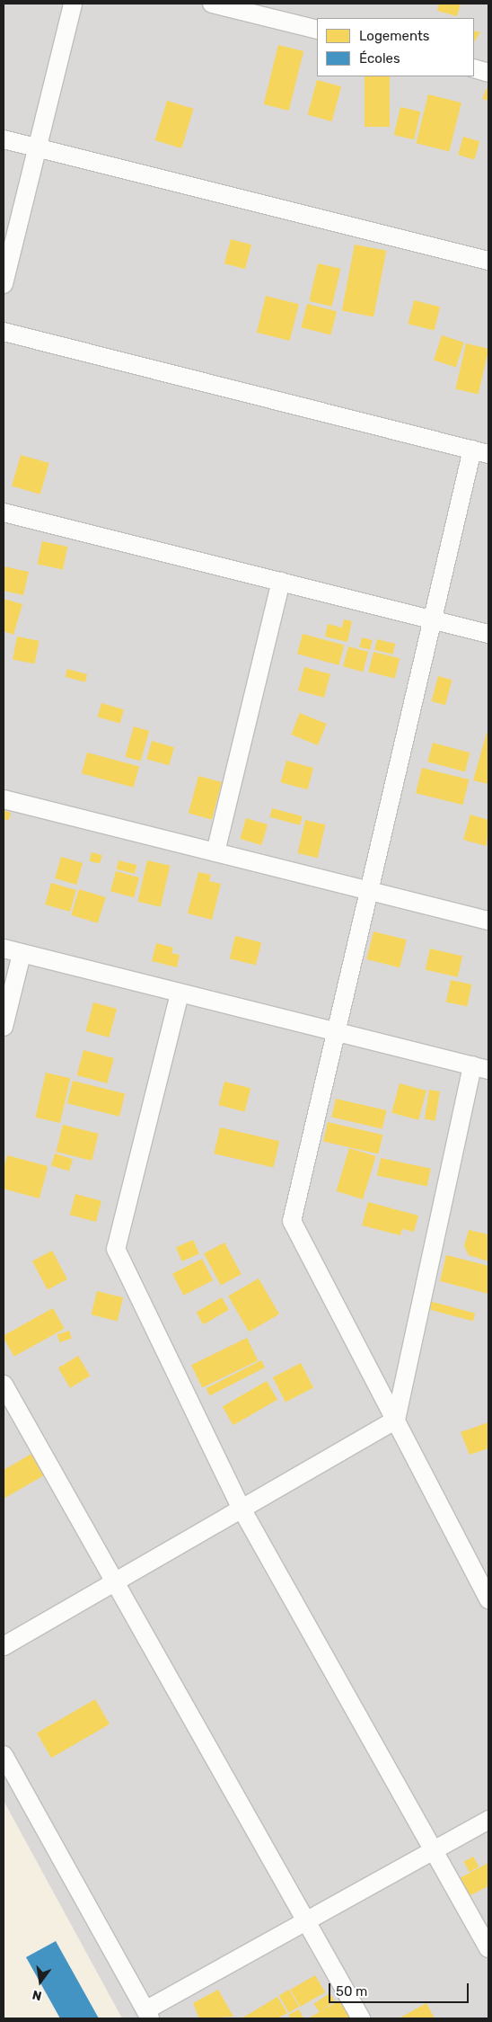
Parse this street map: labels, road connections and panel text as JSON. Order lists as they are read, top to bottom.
{
  "legend": ["Logements", "Écoles"],
  "scale_bar": "50 m",
  "north": "bottom"
}
